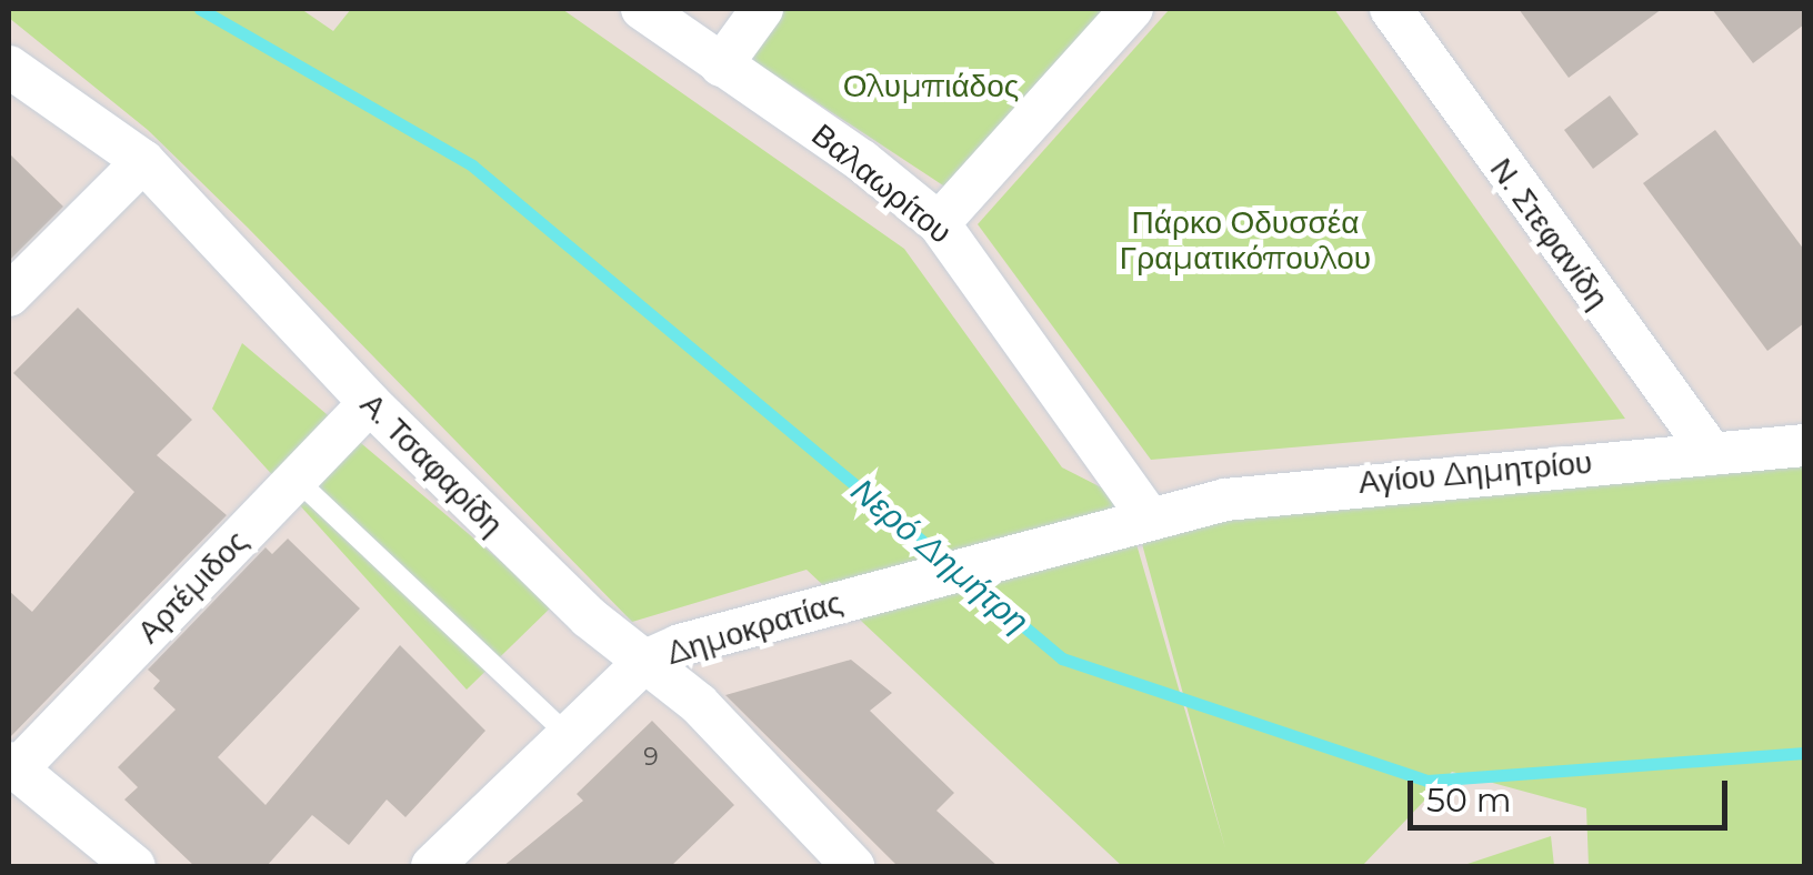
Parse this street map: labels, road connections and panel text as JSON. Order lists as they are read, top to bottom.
{
  "streets": {
    "street": [
      "Βαλαωρίτου",
      "Ν. Στεφανίδη",
      "Α. Τσαφαρίδη",
      "Αγίου Δημητρίου",
      "Αρτέμιδος",
      "Δημοκρατίας"
    ]
  },
  "crossings": [
    ["Βαλαωρίτου", "Αγίου Δημητρίου"],
    ["Βαλαωρίτου", "Δημοκρατίας"],
    ["Ν. Στεφανίδη", "Αγίου Δημητρίου"],
    ["Α. Τσαφαρίδη", "Αρτέμιδος"],
    ["Α. Τσαφαρίδη", "Δημοκρατίας"],
    ["Αγίου Δημητρίου", "Δημοκρατίας"]
  ],
  "water": ["Νερό Δημήτρη"],
  "parks": ["Ολυμπιάδος", "Πάρκο Οδυσσέα Γραματικόπουλου"],
  "house_numbers": ["9"],
  "scale_bar": "50 m"
}
